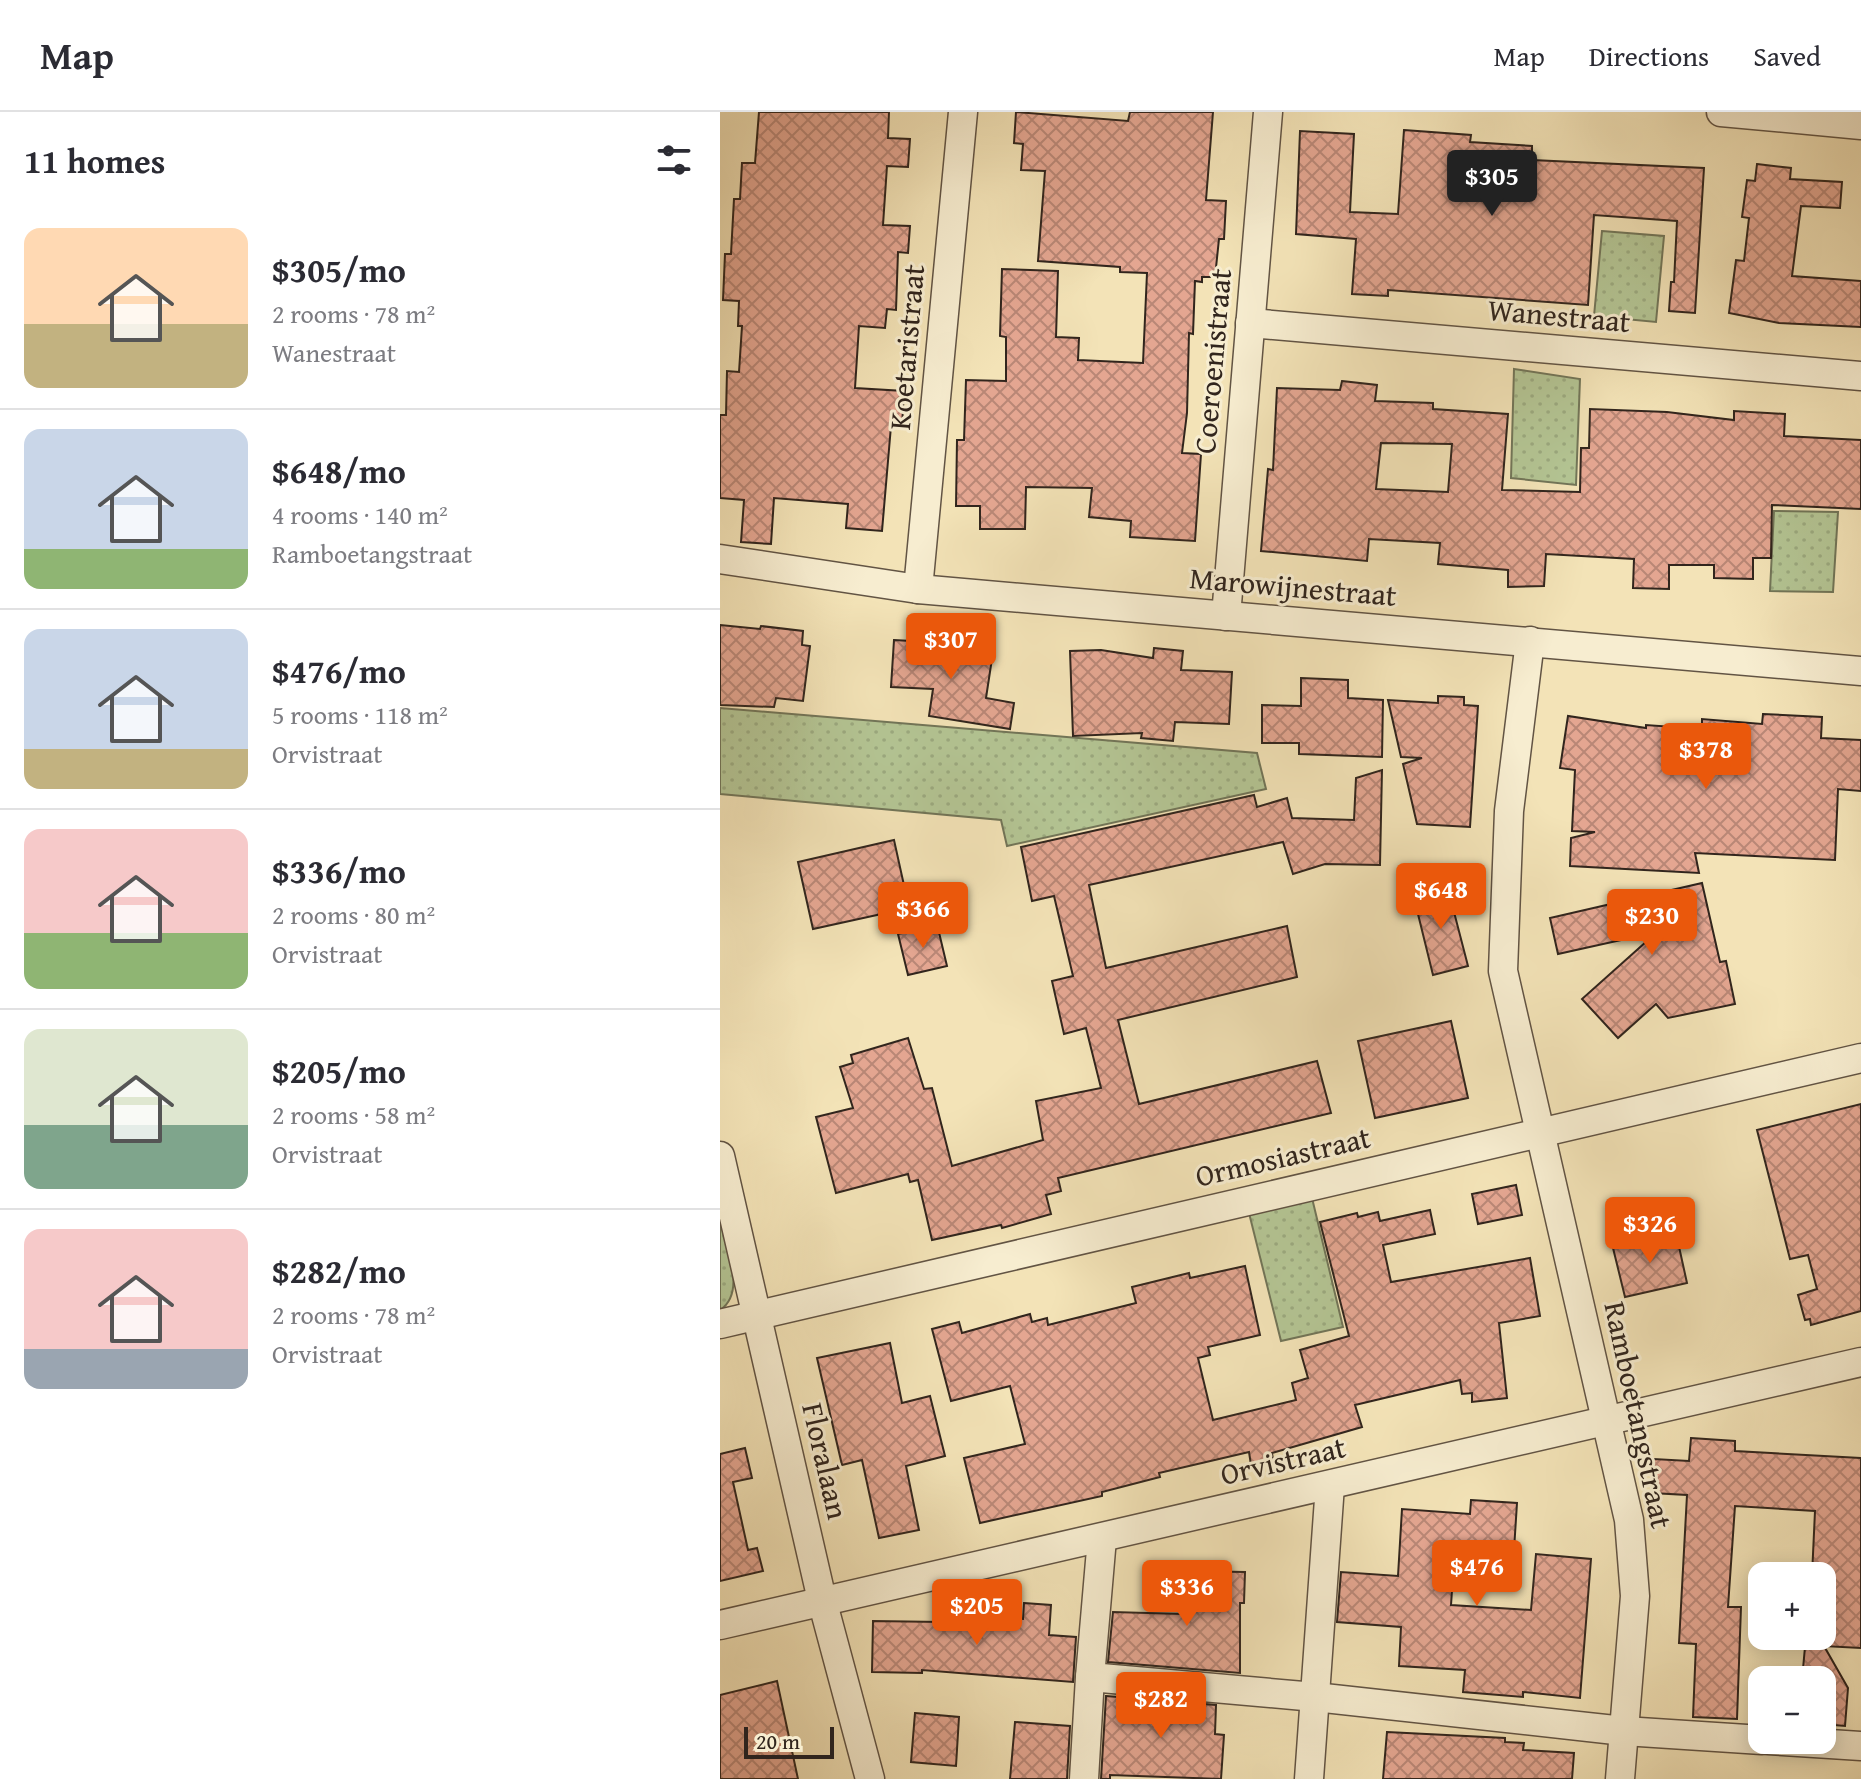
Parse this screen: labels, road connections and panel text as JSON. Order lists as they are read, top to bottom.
{
  "streets": {
    "street": [
      "Wanestraat",
      "Koetaristraat",
      "Coeroenistraat",
      "Marowijnestraat",
      "Ormosiastraat",
      "Ramboetangstraat",
      "Floralaan",
      "Orvistraat"
    ]
  },
  "crossings": [
    ["Wanestraat", "Coeroenistraat"],
    ["Koetaristraat", "Marowijnestraat"],
    ["Coeroenistraat", "Marowijnestraat"],
    ["Marowijnestraat", "Ramboetangstraat"],
    ["Ormosiastraat", "Ramboetangstraat"],
    ["Ormosiastraat", "Floralaan"],
    ["Ramboetangstraat", "Orvistraat"],
    ["Floralaan", "Orvistraat"]
  ],
  "scale_bar": "20 m",
  "page": {
    "header": "Map",
    "nav": ["Map", "Directions", "Saved"],
    "heading": "11 homes",
    "price": [
      "$305",
      "$307",
      "$378",
      "$648",
      "$366",
      "$230",
      "$326",
      "$476",
      "$336",
      "$205",
      "$282"
    ],
    "list": [
      {
        "name": "$305/mo",
        "note": "2 rooms · 78 m² · Wanestraat"
      },
      {
        "name": "$648/mo",
        "note": "4 rooms · 140 m² · Ramboetangstraat"
      },
      {
        "name": "$476/mo",
        "note": "5 rooms · 118 m² · Orvistraat"
      },
      {
        "name": "$336/mo",
        "note": "2 rooms · 80 m² · Orvistraat"
      },
      {
        "name": "$205/mo",
        "note": "2 rooms · 58 m² · Orvistraat"
      },
      {
        "name": "$282/mo",
        "note": "2 rooms · 78 m² · Orvistraat"
      }
    ],
    "map_buttons": ["+", "−"],
    "scale": "20 m"
  }
}
